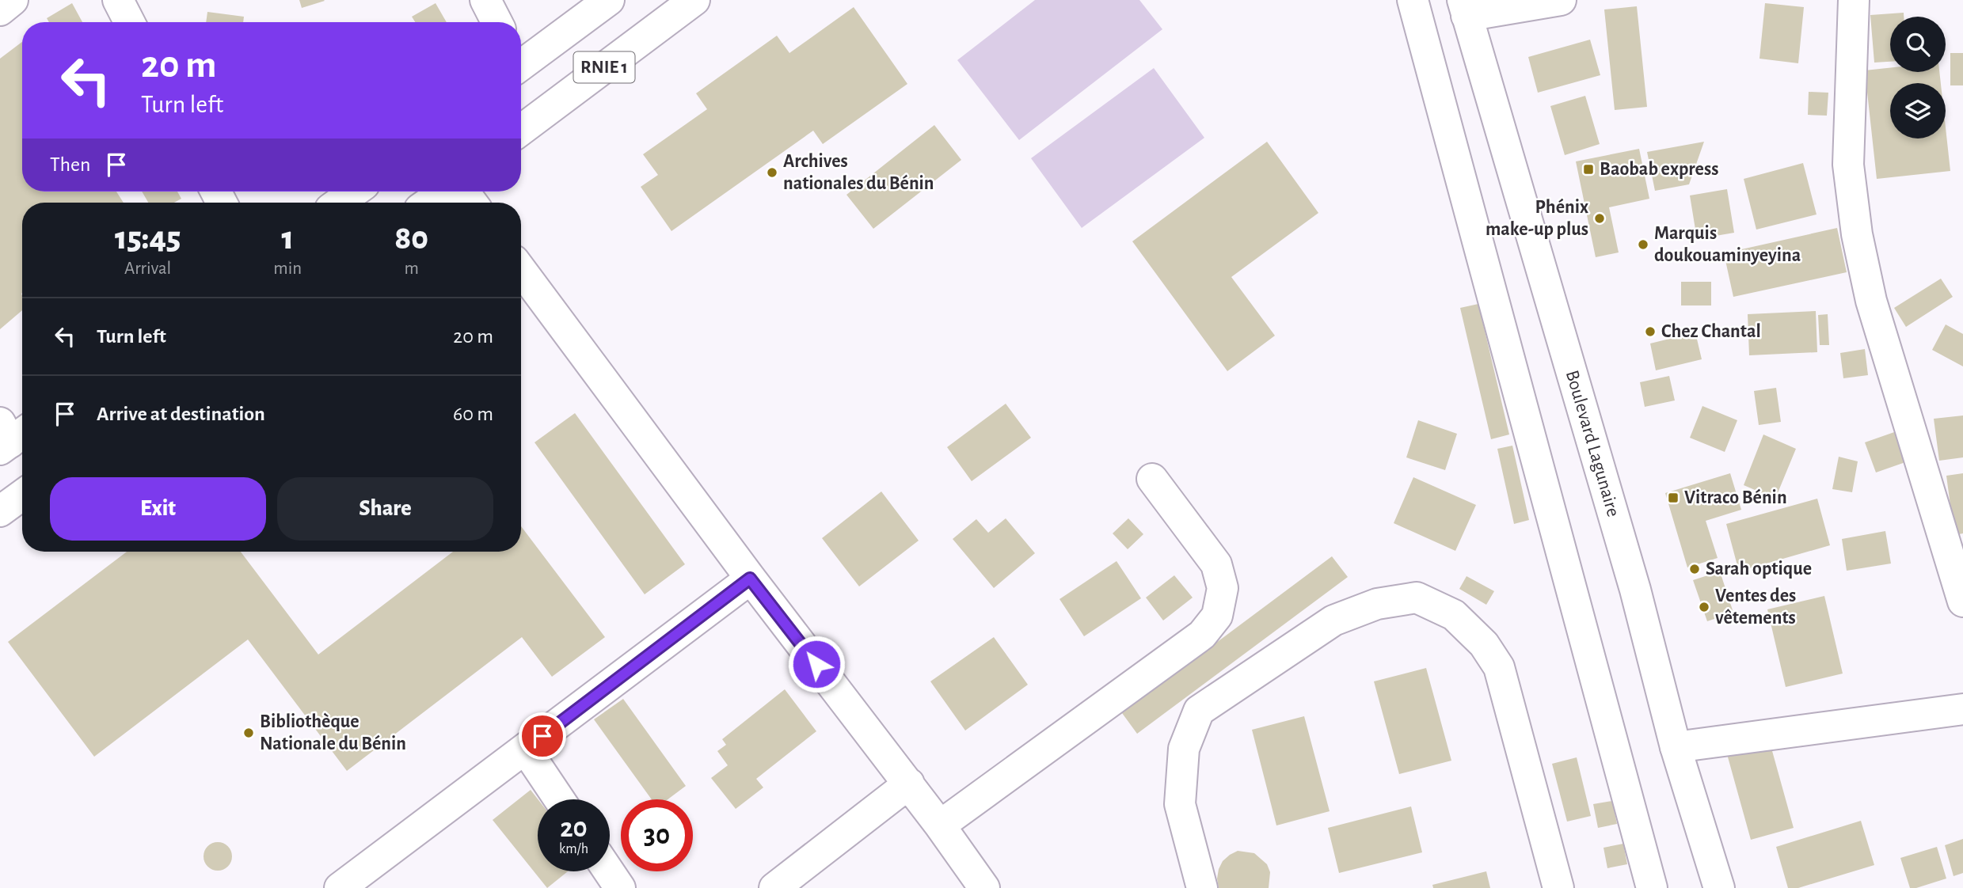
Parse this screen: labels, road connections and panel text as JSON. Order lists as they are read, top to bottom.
{
  "streets": {
    "main road": ["RNIE 1", "Boulevard Lagunaire"]
  },
  "places": {
    "transit": ["Baobab express", "Vitraco Bénin"],
    "other": [
      "Archives nationales du Bénin",
      "Phénix make-up plus",
      "Marquis doukouaminyeyina",
      "Chez Chantal",
      "Sarah optique",
      "Ventes des vêtements",
      "Bibliothèque Nationale du Bénin"
    ]
  },
  "page": {
    "turn": ["20 m", "Turn left"],
    "then": "Then",
    "eta": [
      "15:45",
      "Arrival",
      "1",
      "min",
      "80",
      "m"
    ],
    "list": [
      {
        "name": "Turn left",
        "value": "20 m"
      },
      {
        "name": "Arrive at destination",
        "value": "60 m"
      }
    ],
    "buttons": ["Exit", "Share"],
    "speed": "20 km/h",
    "limit": "30"
  }
}
